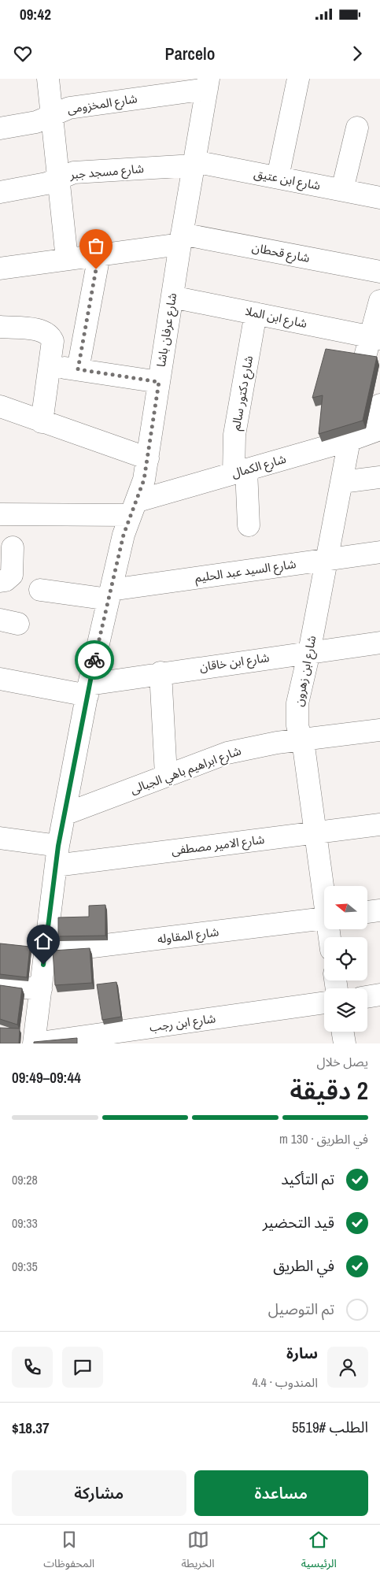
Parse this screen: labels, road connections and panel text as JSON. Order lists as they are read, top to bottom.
{
  "streets": {
    "street": [
      "شارع المخزومى",
      "شارع مسجد جبر",
      "شارع ابن عتيق",
      "شارع قحطان",
      "شارع ابن الملا",
      "شارع عرفان باشا",
      "شارع دكتور سالم",
      "شارع الكمال",
      "شارع السيد عبد الحليم",
      "شارع ابن خاقان",
      "شارع ابن زهرون",
      "شارع ابراهيم باهي الجبالى",
      "شارع الامير مصطفى",
      "شارع المقاوله",
      "شارع ابن رجب"
    ]
  },
  "crossings": [
    ["شارع المخزومى", "شارع عرفان باشا"],
    ["شارع مسجد جبر", "شارع ابن عتيق"],
    ["شارع مسجد جبر", "شارع عرفان باشا"],
    ["شارع ابن عتيق", "شارع عرفان باشا"],
    ["شارع قحطان", "شارع عرفان باشا"],
    ["شارع ابن الملا", "شارع عرفان باشا"],
    ["شارع ابن الملا", "شارع دكتور سالم"],
    ["شارع عرفان باشا", "شارع الكمال"],
    ["شارع عرفان باشا", "شارع السيد عبد الحليم"],
    ["شارع عرفان باشا", "شارع ابن خاقان"],
    ["شارع عرفان باشا", "شارع ابراهيم باهي الجبالى"],
    ["شارع عرفان باشا", "شارع الامير مصطفى"],
    ["شارع عرفان باشا", "شارع المقاوله"],
    ["شارع عرفان باشا", "شارع ابن رجب"],
    ["شارع دكتور سالم", "شارع الكمال"],
    ["شارع الكمال", "شارع ابن زهرون"],
    ["شارع السيد عبد الحليم", "شارع ابن زهرون"],
    ["شارع ابن خاقان", "شارع ابن زهرون"],
    ["شارع ابن زهرون", "شارع ابراهيم باهي الجبالى"],
    ["شارع ابن زهرون", "شارع الامير مصطفى"]
  ],
  "north": "left",
  "page": {
    "status": "09:42",
    "header": "Parcelo",
    "heading": ["2 دقيقة", "يصل خلال", "09:44–09:49"],
    "panel": [
      "سارة",
      "المندوب · 4.4",
      "الطلب #5519",
      "$18.37"
    ],
    "bar": "في الطريق · 130 m",
    "list": [
      ["تم التأكيد", "09:28"],
      ["قيد التحضير", "09:33"],
      ["في الطريق", "09:35"],
      "تم التوصيل"
    ],
    "buttons": ["مساعدة", "مشاركة"],
    "tabs": ["الرئيسية", "الخريطة", "المحفوظات"]
  }
}
